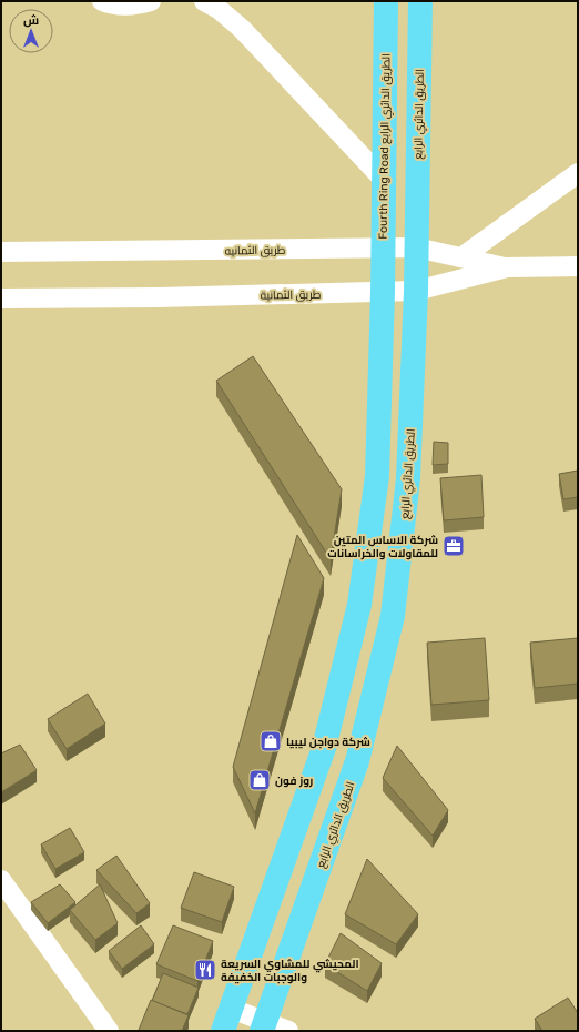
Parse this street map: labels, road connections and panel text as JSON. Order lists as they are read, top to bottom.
{
  "streets": {
    "main road": ["الطريق الدائري الرابع", "Fourth Ring Road الطريق الدائري الرابع"],
    "street": ["طريق الثمانيه", "طريق الثمانية"]
  },
  "crossings": [
    ["الطريق الدائري الرابع", "طريق الثمانيه"],
    ["الطريق الدائري الرابع", "طريق الثمانية"],
    ["Fourth Ring Road الطريق الدائري الرابع", "طريق الثمانيه"],
    ["Fourth Ring Road الطريق الدائري الرابع", "طريق الثمانية"],
    ["طريق الثمانيه", "طريق الثمانية"]
  ],
  "places": {
    "office": ["شركة الاساس المتين للمقاولات والخراسانات"],
    "shop": ["شركة دواجن ليبيا", "روز فون"],
    "restaurant": ["المحيشي للمشاوي السريعة والوجبات الخفيفة"]
  },
  "north": "top"
}
